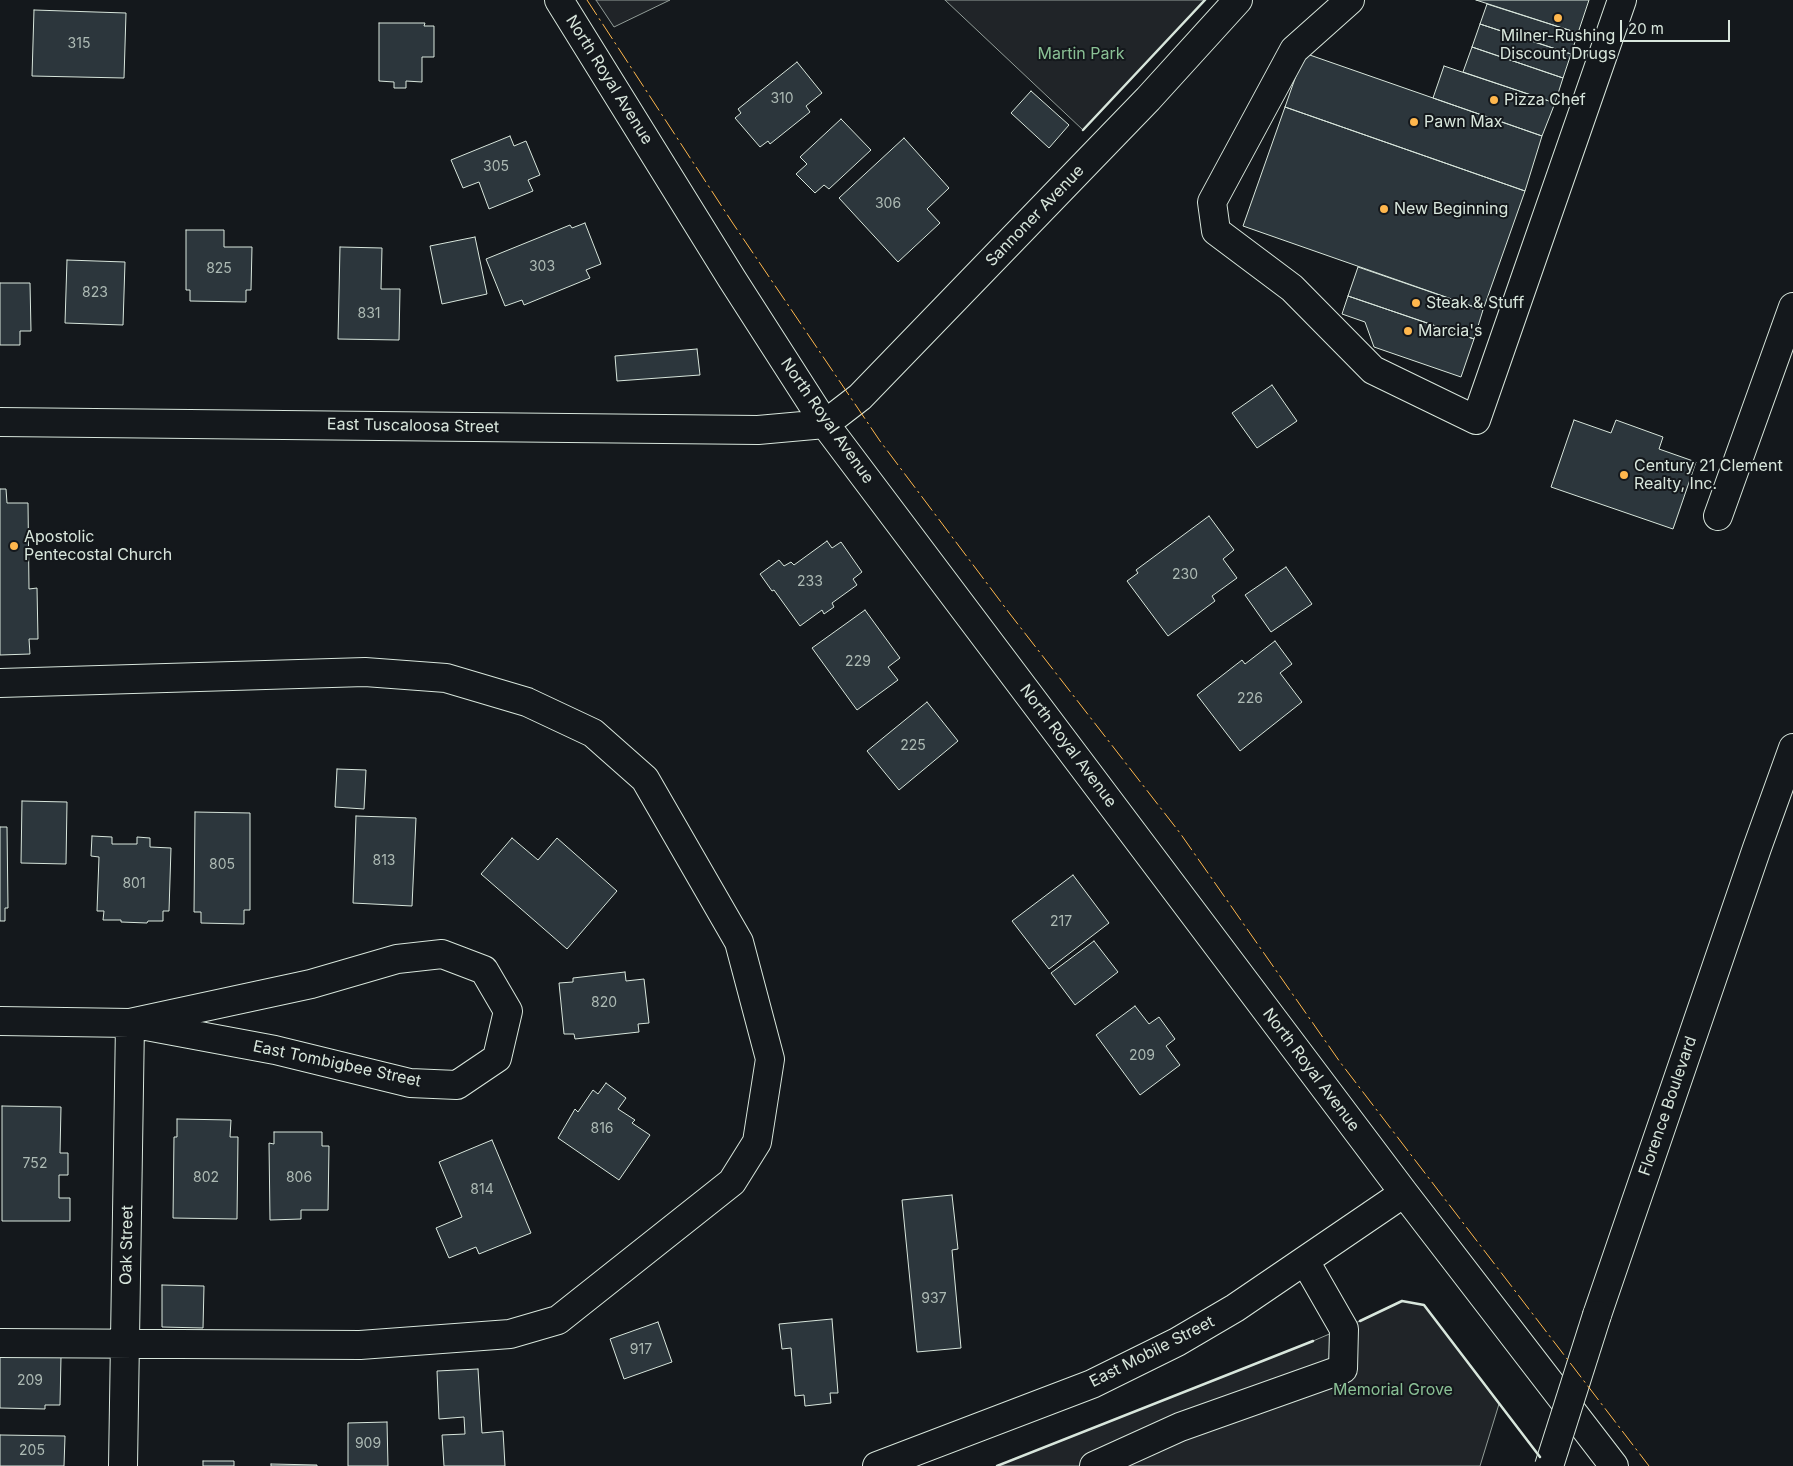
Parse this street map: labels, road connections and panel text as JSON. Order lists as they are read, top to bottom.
{
  "streets": {
    "main road": [
      "North Royal Avenue",
      "Sannoner Avenue",
      "East Tuscaloosa Street",
      "East Tombigbee Street",
      "Florence Boulevard",
      "Oak Street",
      "East Mobile Street"
    ]
  },
  "crossings": [
    ["North Royal Avenue", "Sannoner Avenue"],
    ["North Royal Avenue", "East Tuscaloosa Street"],
    ["North Royal Avenue", "East Mobile Street"],
    ["Sannoner Avenue", "East Tuscaloosa Street"],
    ["East Tombigbee Street", "Oak Street"]
  ],
  "parks": ["Martin Park", "Memorial Grove"],
  "places": [
    "Milner-Rushing Discount Drugs",
    "Pizza Chef",
    "Pawn Max",
    "New Beginning",
    "Steak & Stuff",
    "Marcia's",
    "Century 21 Clement Realty, Inc.",
    "Apostolic Pentecostal Church"
  ],
  "house_numbers": [
    "315",
    "310",
    "305",
    "306",
    "303",
    "825",
    "823",
    "831",
    "230",
    "233",
    "229",
    "226",
    "225",
    "813",
    "805",
    "801",
    "217",
    "820",
    "209",
    "816",
    "752",
    "802",
    "806",
    "814",
    "937",
    "917",
    "209",
    "909",
    "205"
  ],
  "scale_bar": "20 m"
}
